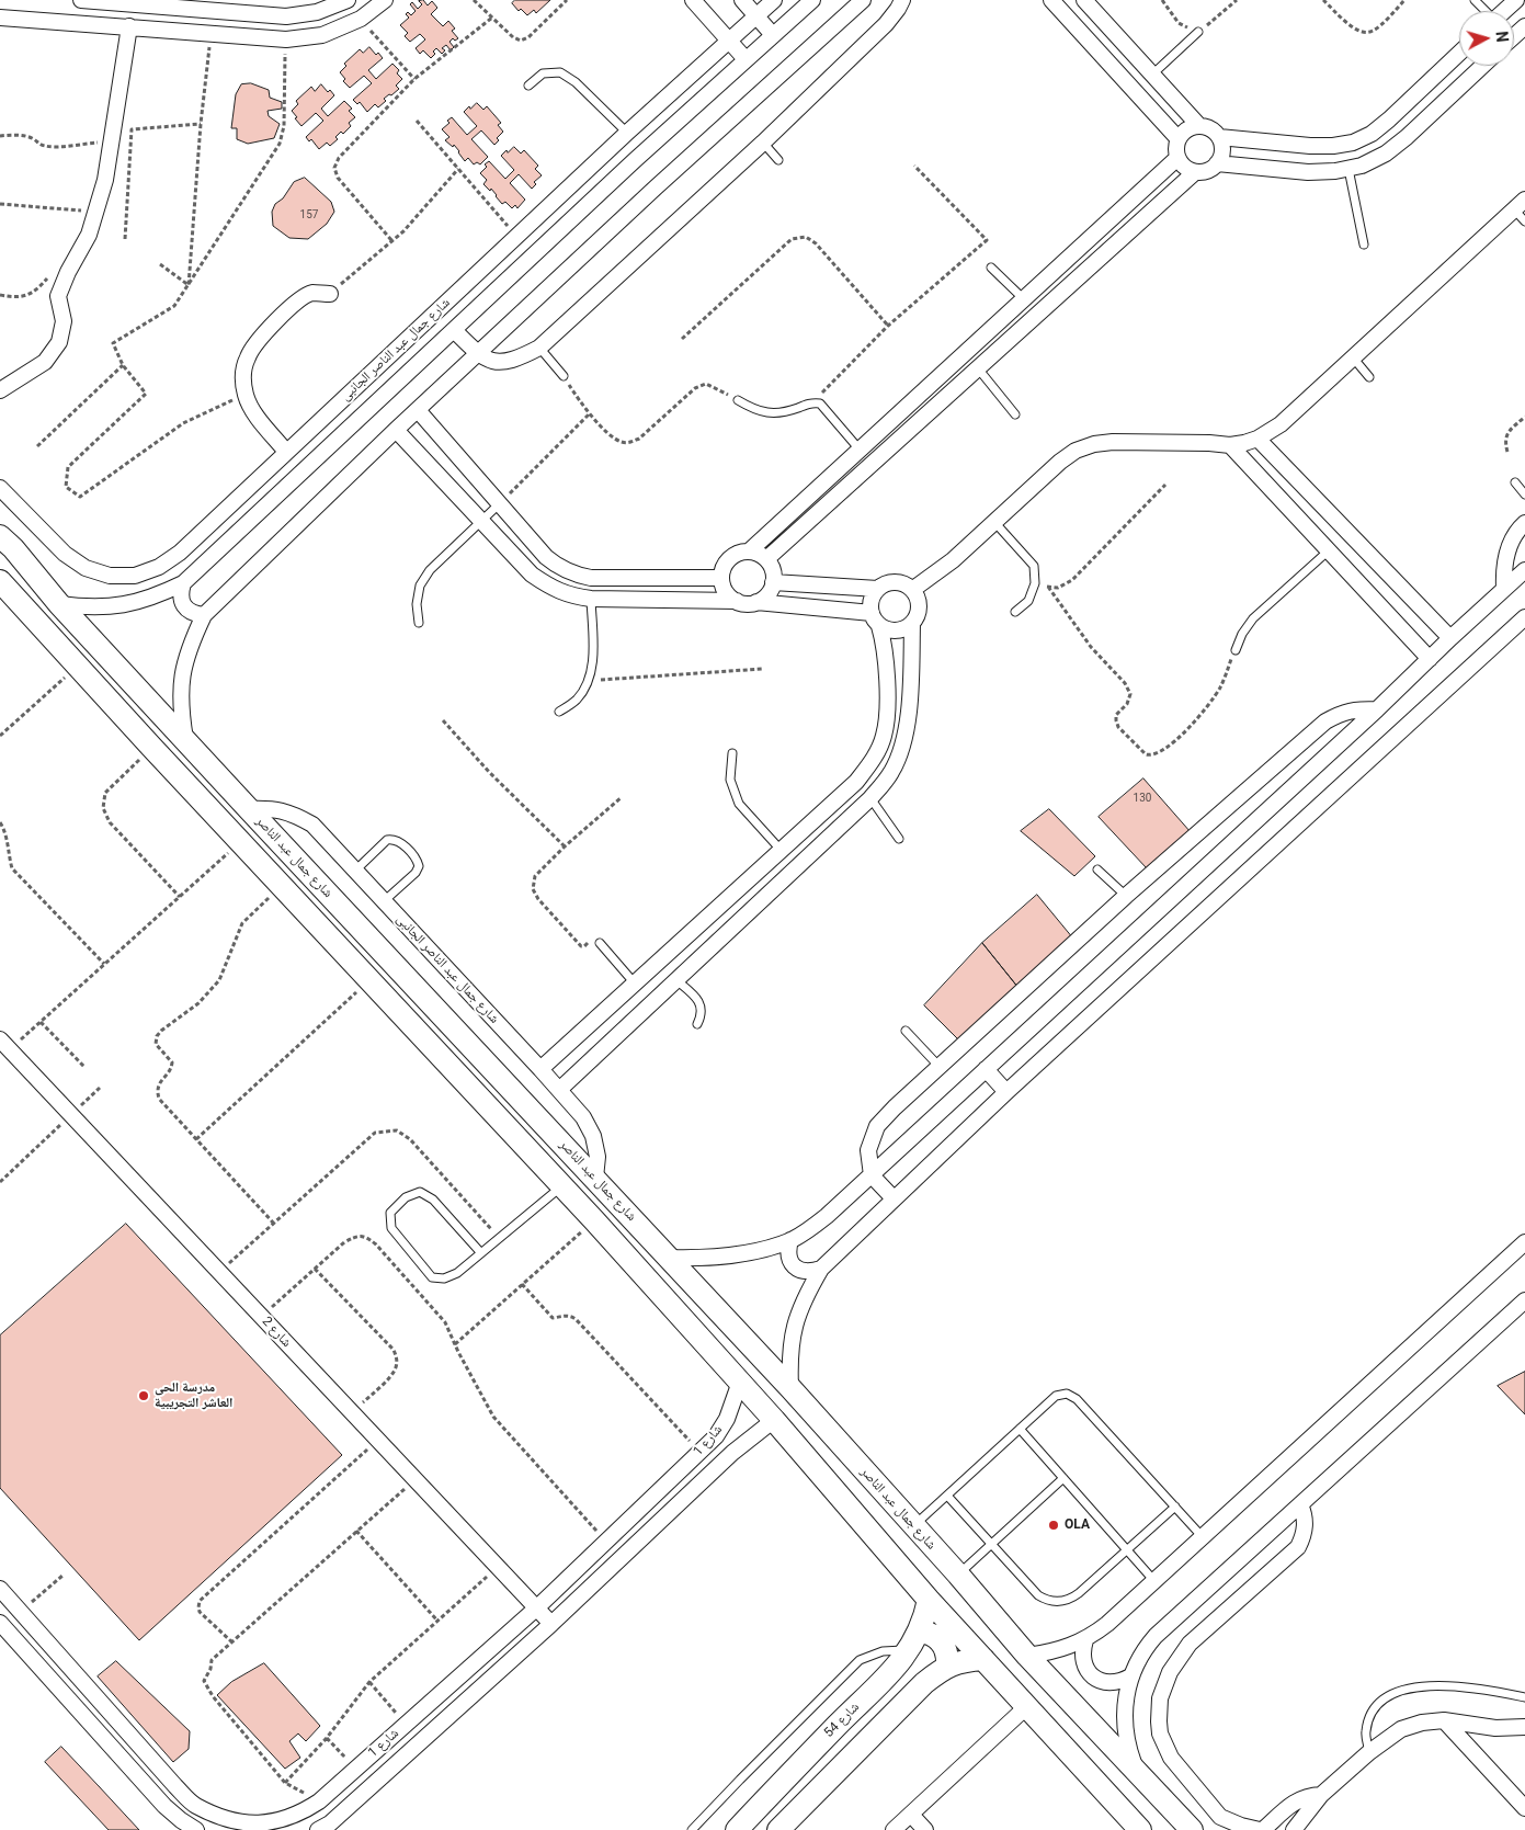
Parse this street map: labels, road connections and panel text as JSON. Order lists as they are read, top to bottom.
{
  "streets": {
    "main road": ["شارع جمال عبد الناصر", "شارع 54"],
    "street": ["شارع جمال عبد الناصر الجانبى", "شارع 2", "شارع 1"]
  },
  "crossings": [
    ["شارع جمال عبد الناصر الجانبى", "شارع جمال عبد الناصر"],
    ["شارع 2", "شارع 1"]
  ],
  "places": ["مدرسة الحى العاشر التجريبية", "OLA"],
  "house_numbers": ["157", "130"],
  "north": "right"
}
